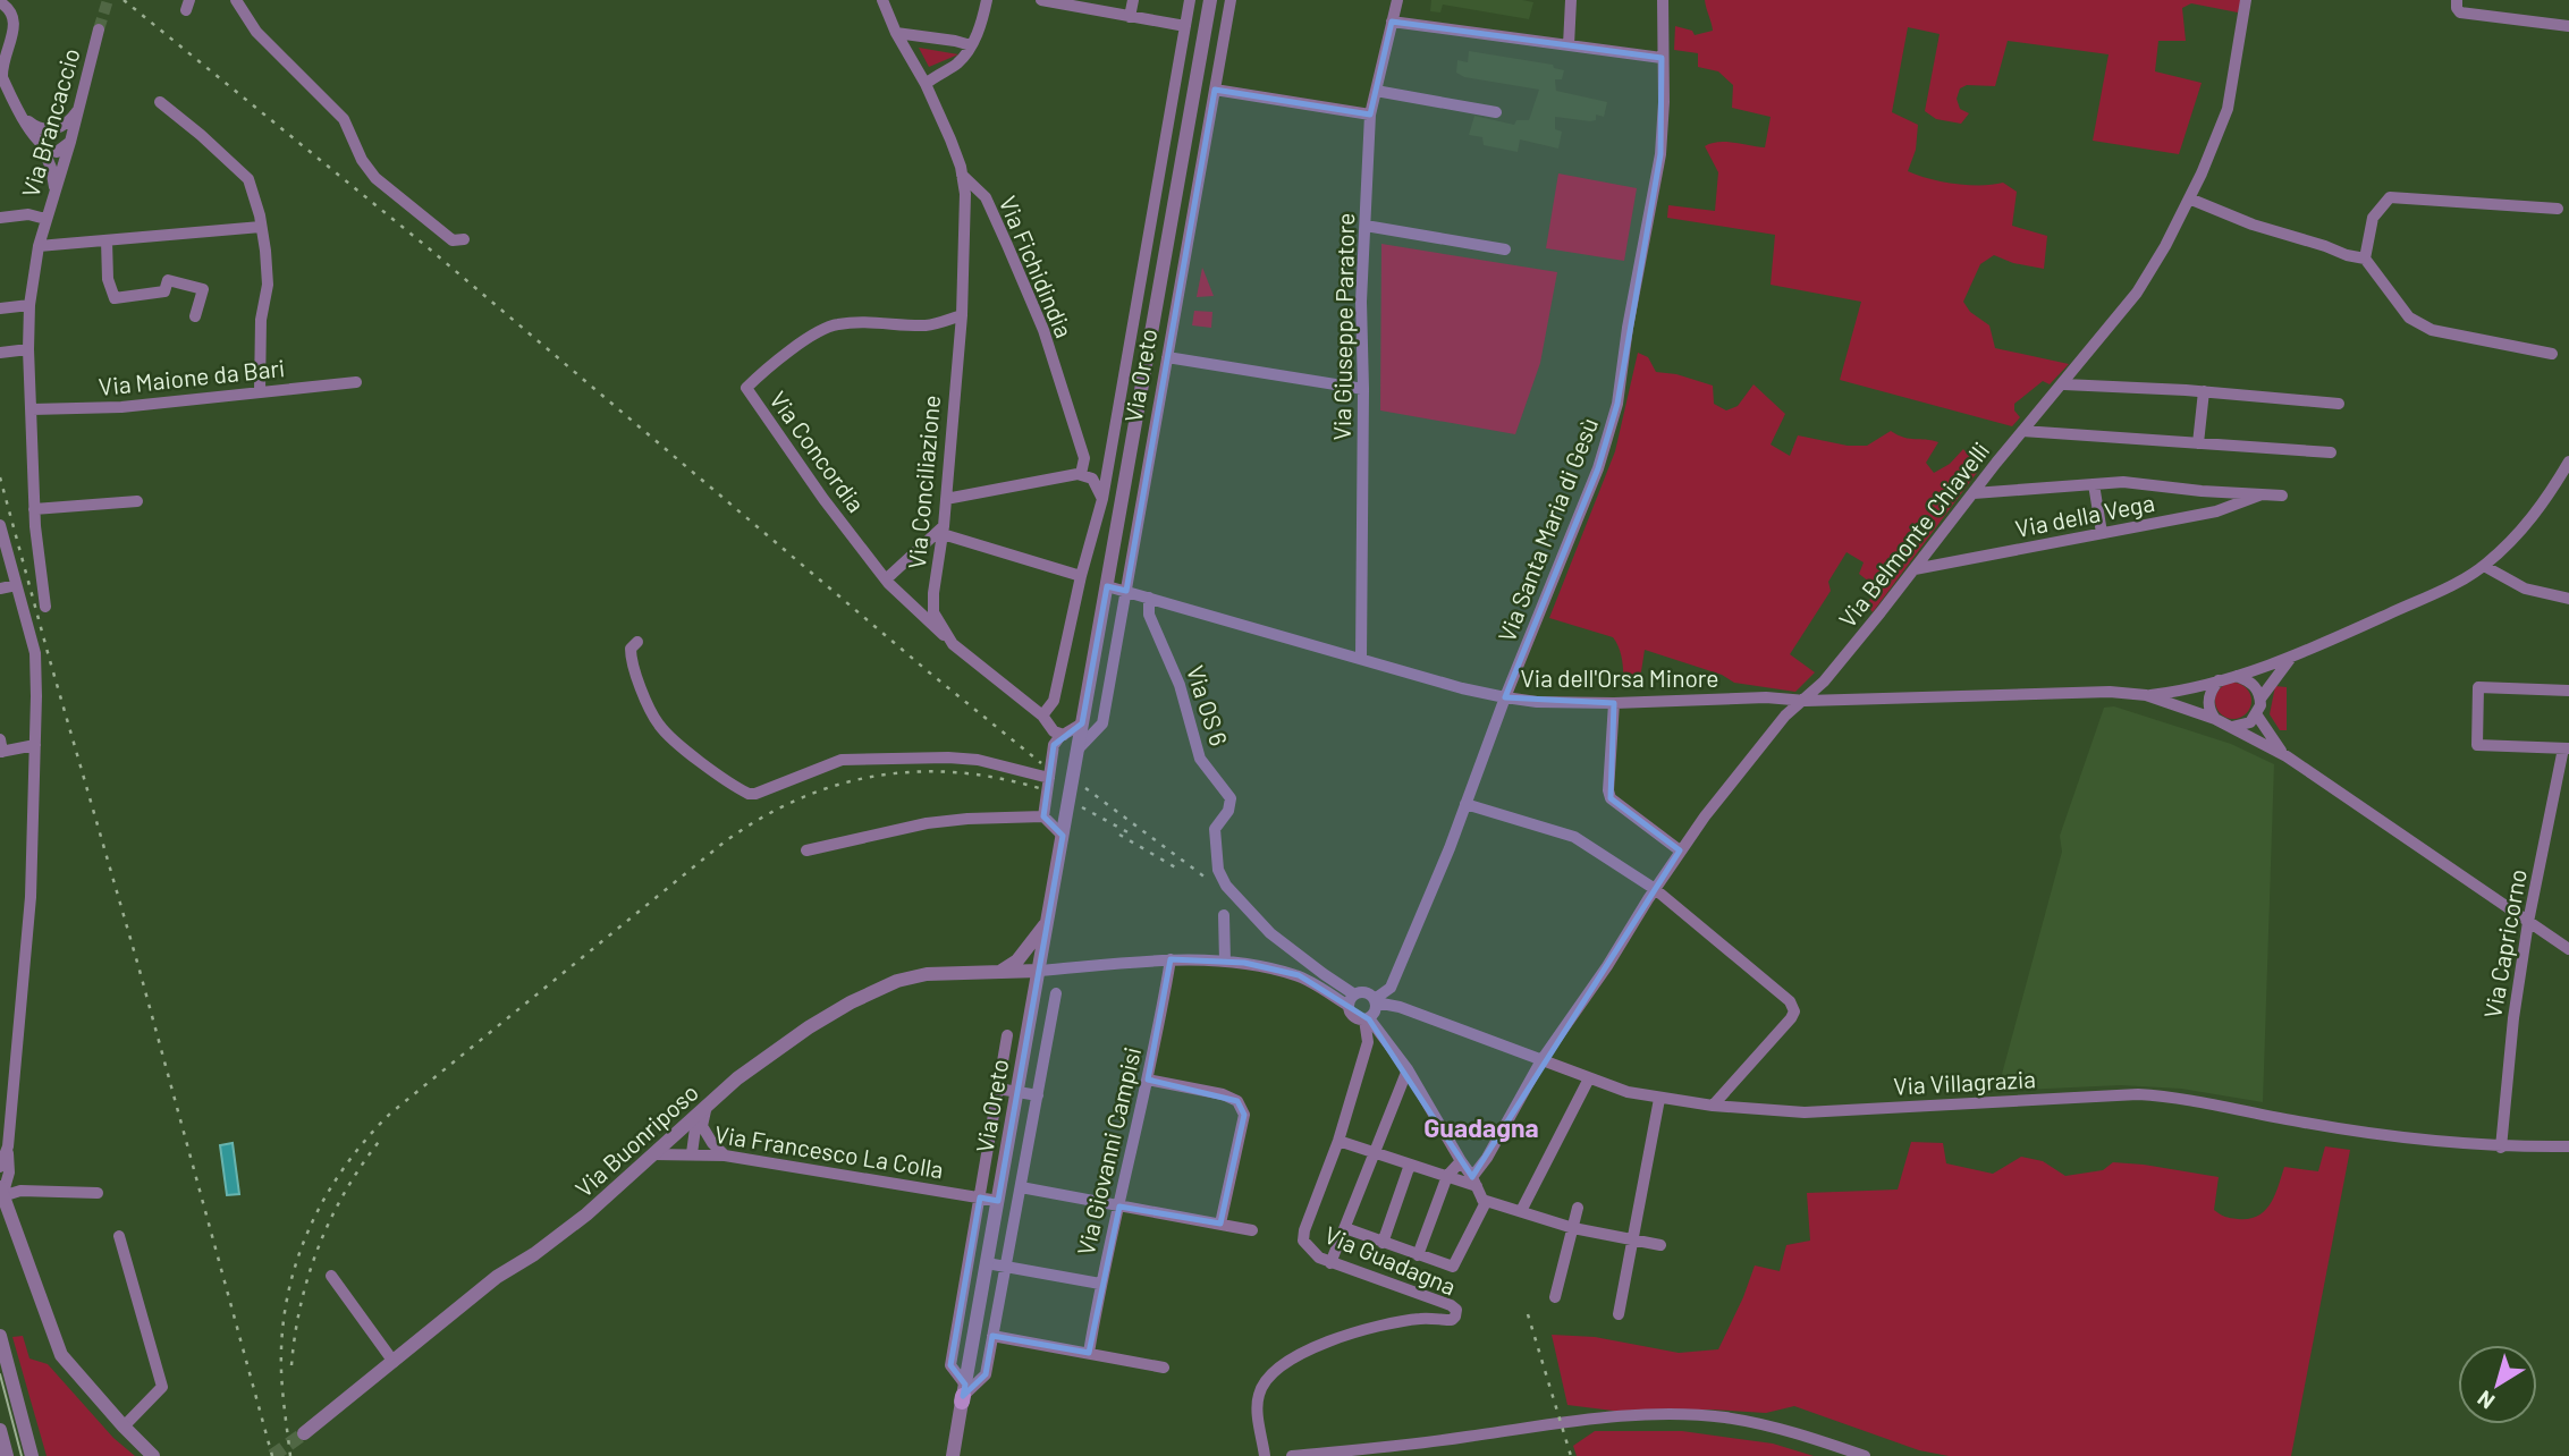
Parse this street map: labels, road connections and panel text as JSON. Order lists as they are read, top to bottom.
{
  "streets": {
    "street": [
      "Via Brancaccio",
      "Via Fichidindia",
      "Via Giuseppe Paratore",
      "Via Oreto",
      "Via Maione da Bari",
      "Via Concordia",
      "Via Conciliazione",
      "Via della Vega",
      "Via Santa Maria di Gesù",
      "Via Belmonte Chiavelli",
      "Via dell'Orsa Minore",
      "Via OS 6",
      "Via Capricorno",
      "Via Villagrazia",
      "Via Buonriposo",
      "Via Francesco La Colla",
      "Via Giovanni Campisi",
      "Via Guadagna"
    ]
  },
  "crossings": [
    ["Via Brancaccio", "Via Maione da Bari"],
    ["Via Fichidindia", "Via Conciliazione"],
    ["Via Giuseppe Paratore", "Via dell'Orsa Minore"],
    ["Via Oreto", "Via Conciliazione"],
    ["Via Oreto", "Via dell'Orsa Minore"],
    ["Via Oreto", "Via Buonriposo"],
    ["Via Oreto", "Via Francesco La Colla"],
    ["Via Concordia", "Via Conciliazione"],
    ["Via della Vega", "Via Belmonte Chiavelli"],
    ["Via Santa Maria di Gesù", "Via dell'Orsa Minore"],
    ["Via Santa Maria di Gesù", "Via OS 6"],
    ["Via Santa Maria di Gesù", "Via Villagrazia"],
    ["Via Santa Maria di Gesù", "Via Guadagna"],
    ["Via Belmonte Chiavelli", "Via dell'Orsa Minore"],
    ["Via Belmonte Chiavelli", "Via Villagrazia"],
    ["Via dell'Orsa Minore", "Via OS 6"],
    ["Via OS 6", "Via Villagrazia"],
    ["Via OS 6", "Via Guadagna"],
    ["Via Capricorno", "Via Villagrazia"],
    ["Via Villagrazia", "Via Guadagna"],
    ["Via Buonriposo", "Via Francesco La Colla"]
  ],
  "districts": ["Guadagna"],
  "north": "bottom left"
}
